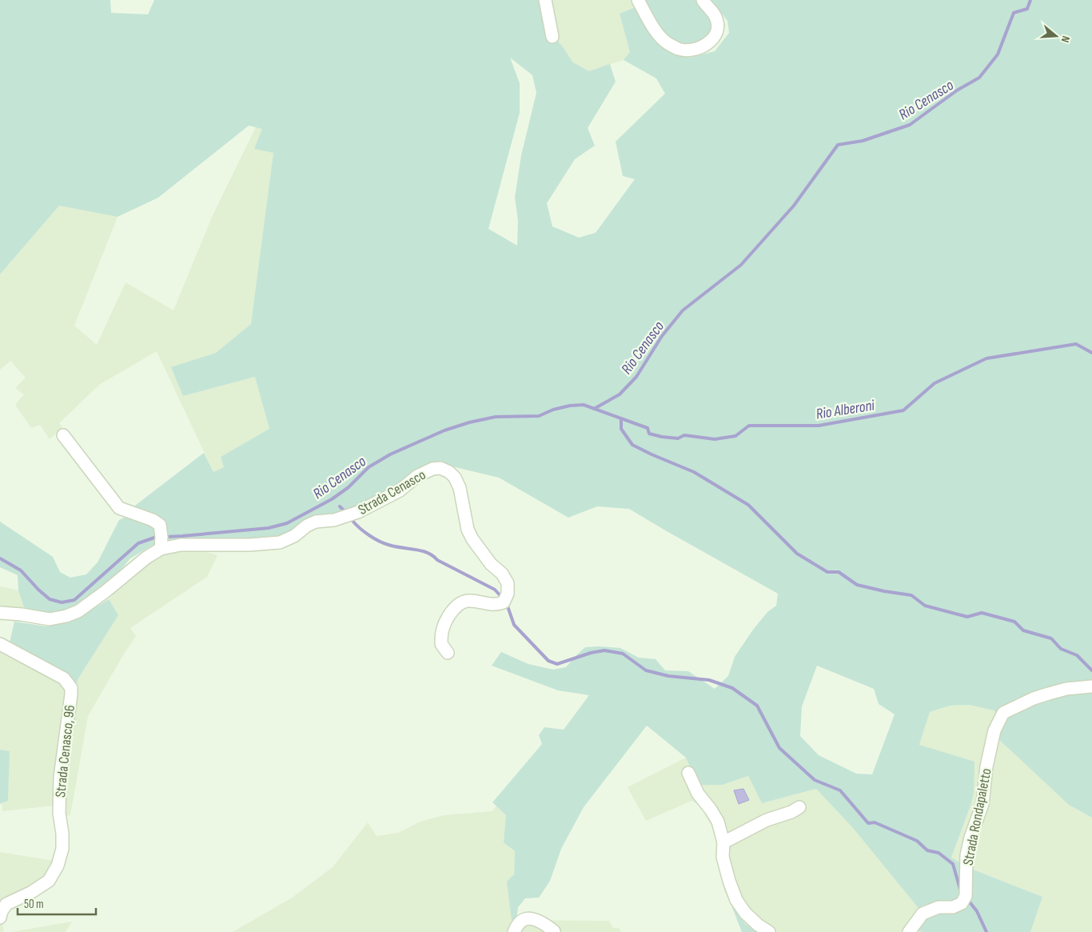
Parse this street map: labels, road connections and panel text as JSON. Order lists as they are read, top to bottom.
{
  "streets": {
    "street": ["Strada Cenasco", "Strada Cenasco, 96", "Strada Rondapaletto"]
  },
  "water": ["Rio Cenasco", "Rio Alberoni"],
  "scale_bar": "50 m",
  "north": "right"
}
